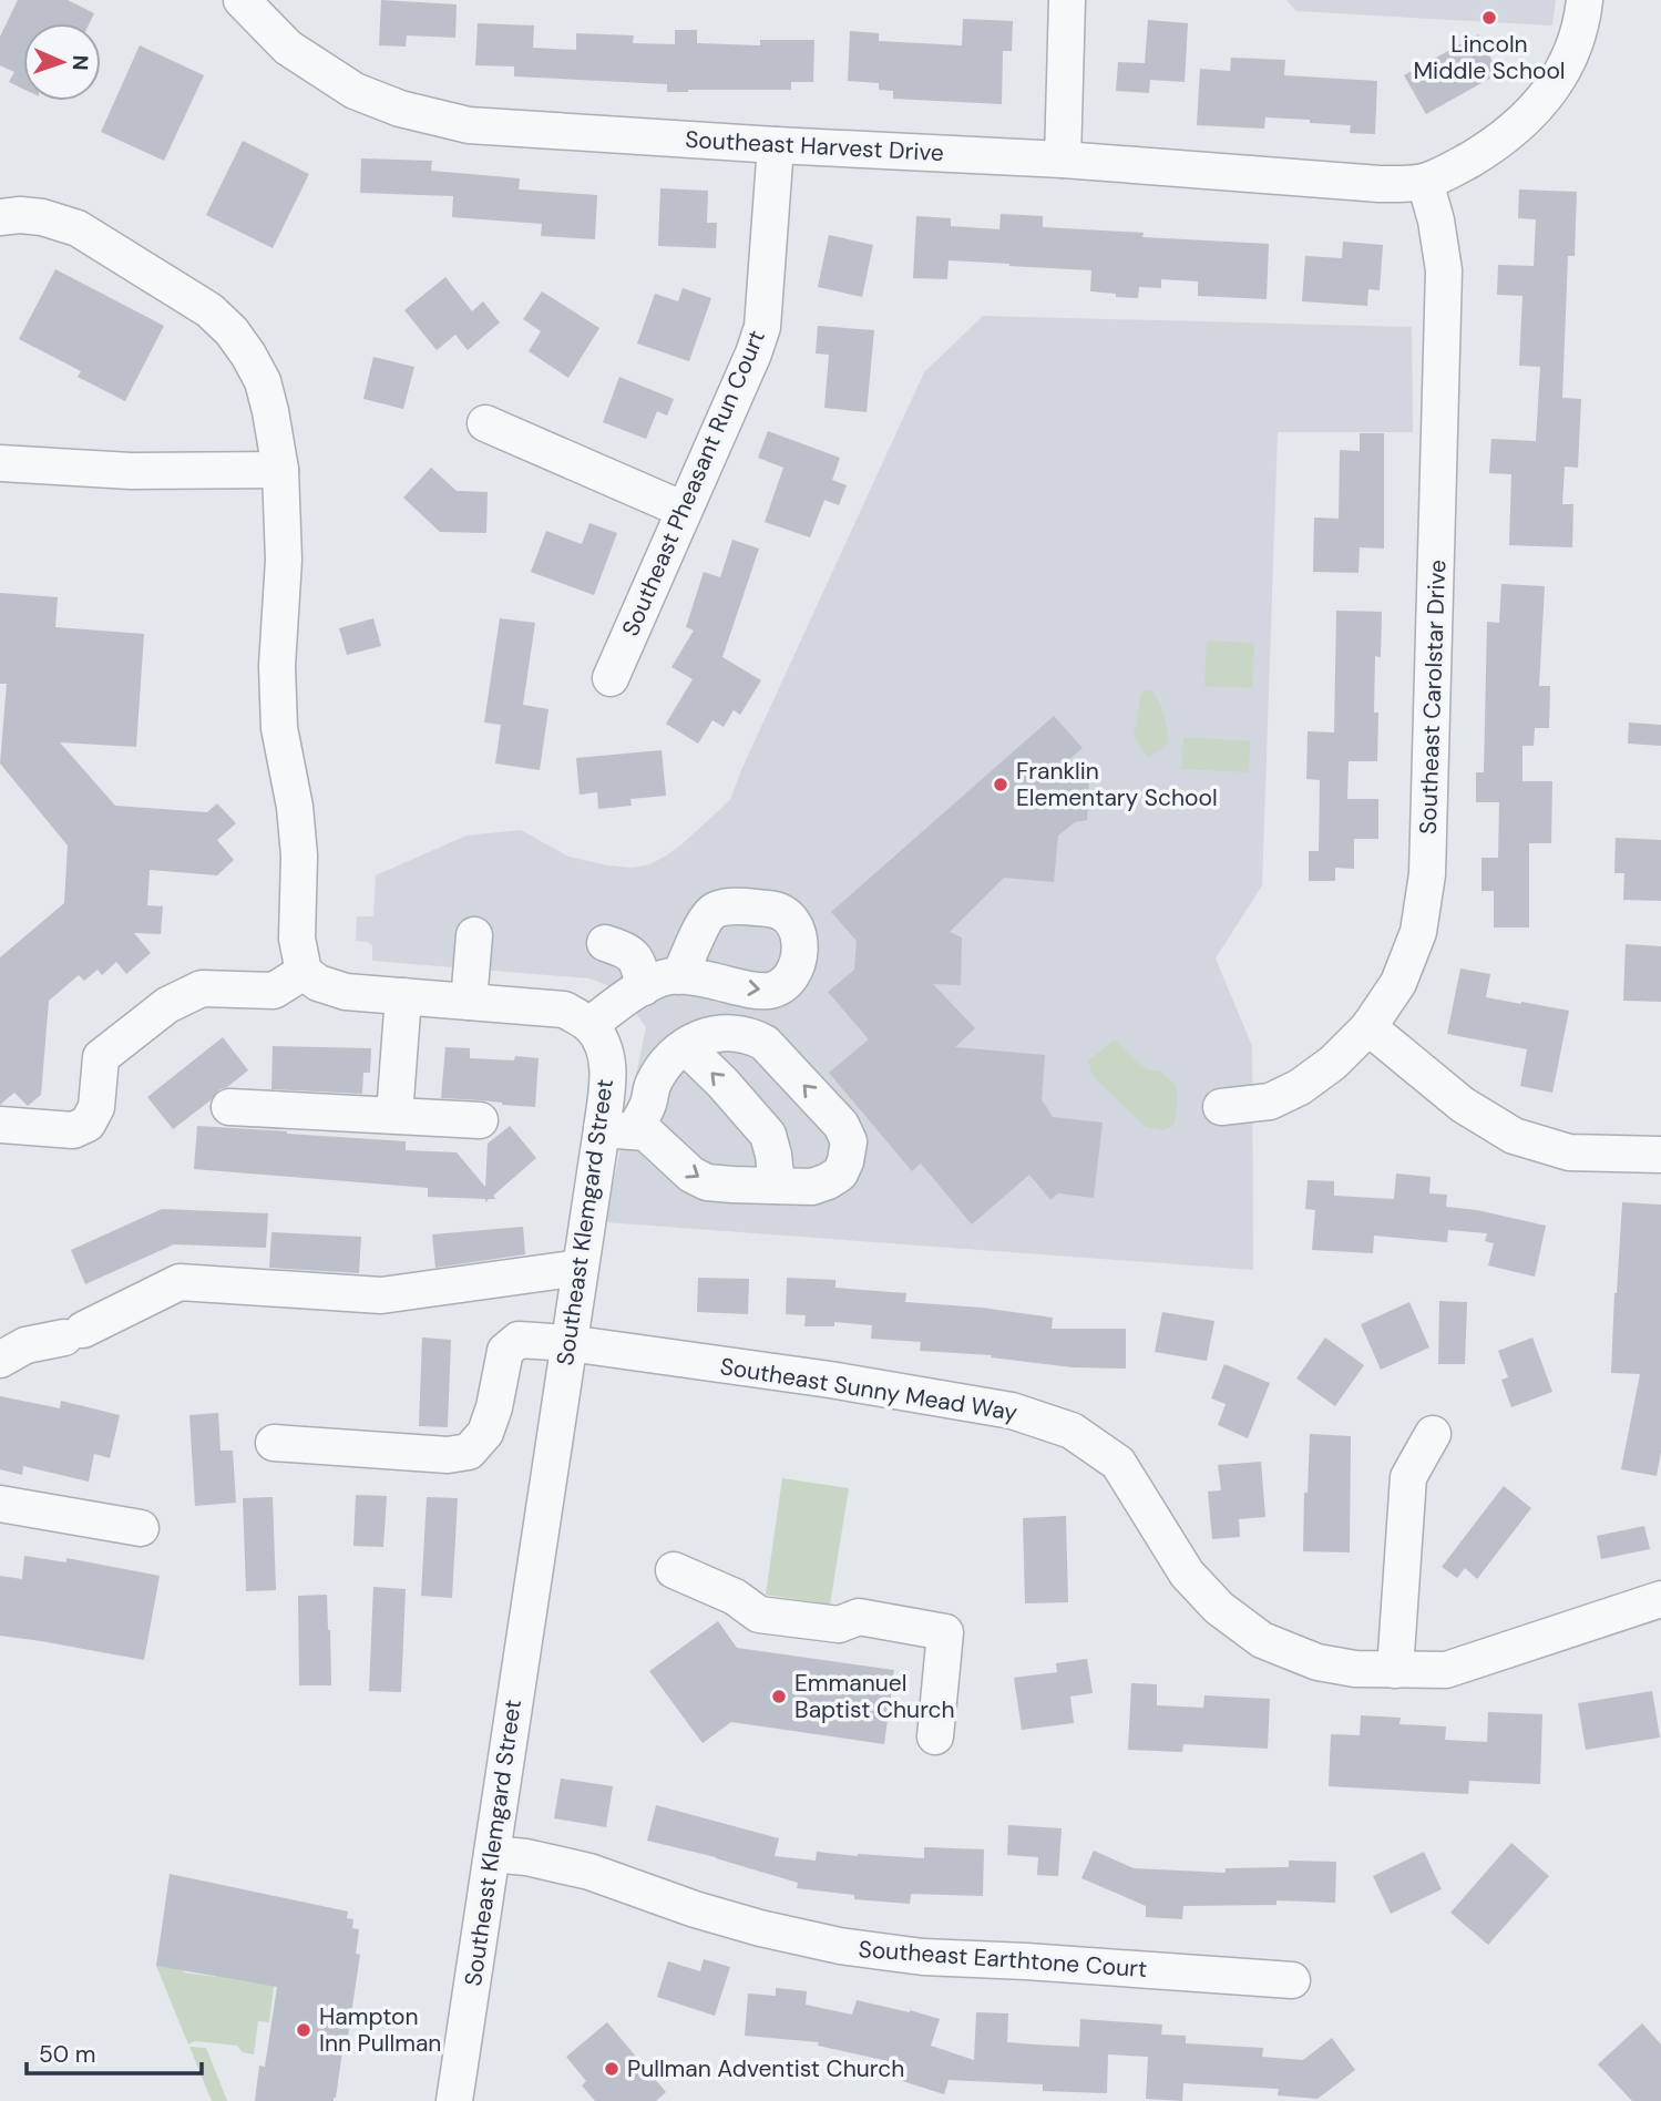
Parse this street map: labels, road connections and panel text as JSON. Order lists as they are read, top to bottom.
{
  "streets": {
    "street": [
      "Southeast Harvest Drive",
      "Southeast Pheasant Run Court",
      "Southeast Carolstar Drive",
      "Southeast Klemgard Street",
      "Southeast Sunny Mead Way",
      "Southeast Earthtone Court"
    ]
  },
  "crossings": [
    ["Southeast Harvest Drive", "Southeast Pheasant Run Court"],
    ["Southeast Harvest Drive", "Southeast Carolstar Drive"],
    ["Southeast Klemgard Street", "Southeast Sunny Mead Way"],
    ["Southeast Klemgard Street", "Southeast Earthtone Court"]
  ],
  "places": [
    "Lincoln Middle School",
    "Franklin Elementary School",
    "Emmanuel Baptist Church",
    "Hampton Inn Pullman",
    "Pullman Adventist Church"
  ],
  "scale_bar": "50 m",
  "north": "right"
}
